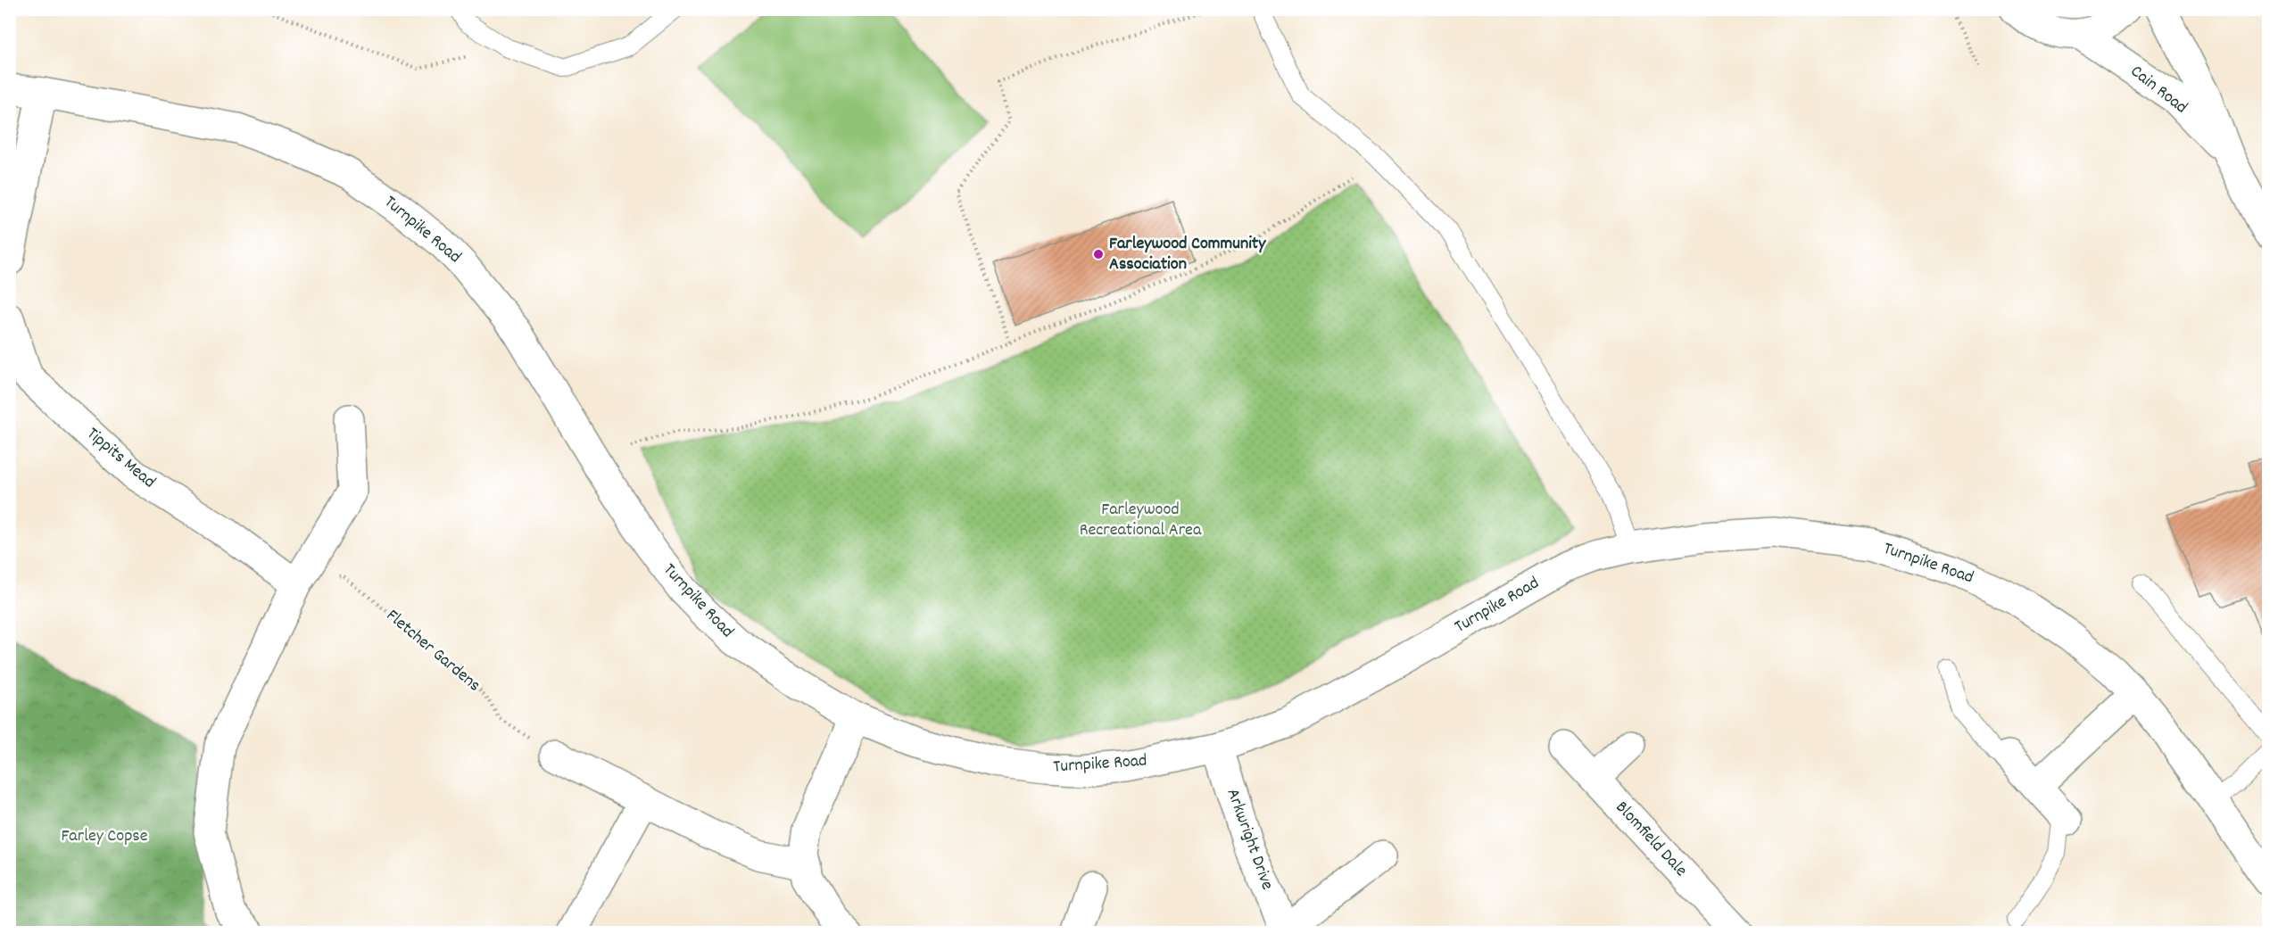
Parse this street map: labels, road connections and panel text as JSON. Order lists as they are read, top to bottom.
{
  "streets": {
    "street": [
      "Cain Road",
      "Turnpike Road",
      "Tippits Mead",
      "Arkwright Drive",
      "Blomfield Dale"
    ],
    "path": ["Fletcher Gardens"]
  },
  "crossings": [
    ["Turnpike Road", "Arkwright Drive"],
    ["Tippits Mead", "Fletcher Gardens"]
  ],
  "parks": ["Farleywood Recreational Area", "Farley Copse"],
  "places": ["Farleywood Community Association"]
}
